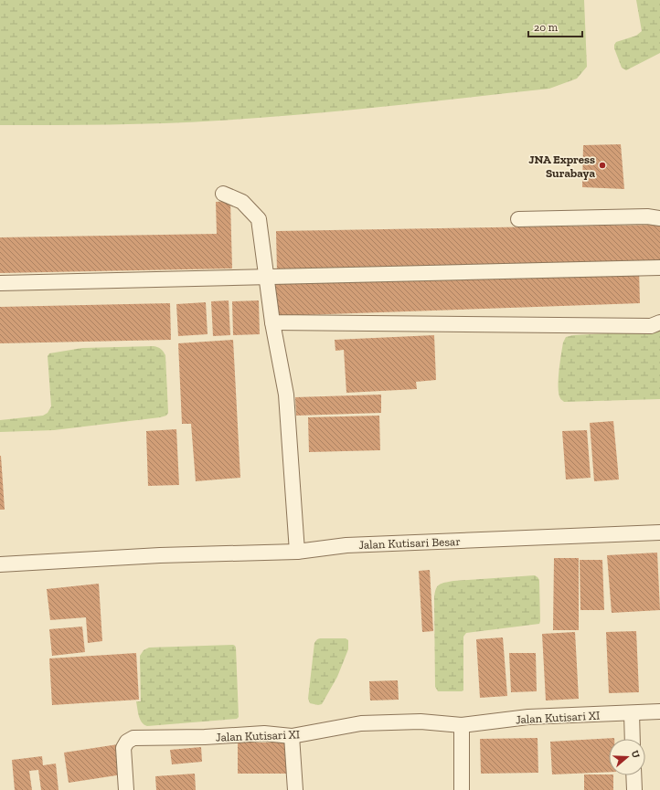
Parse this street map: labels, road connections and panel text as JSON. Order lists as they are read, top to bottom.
{
  "streets": {
    "street": ["Jalan Kutisari Besar", "Jalan Kutisari XI"]
  },
  "places": ["JNA Express Surabaya"],
  "scale_bar": "20 m",
  "north": "right"
}
